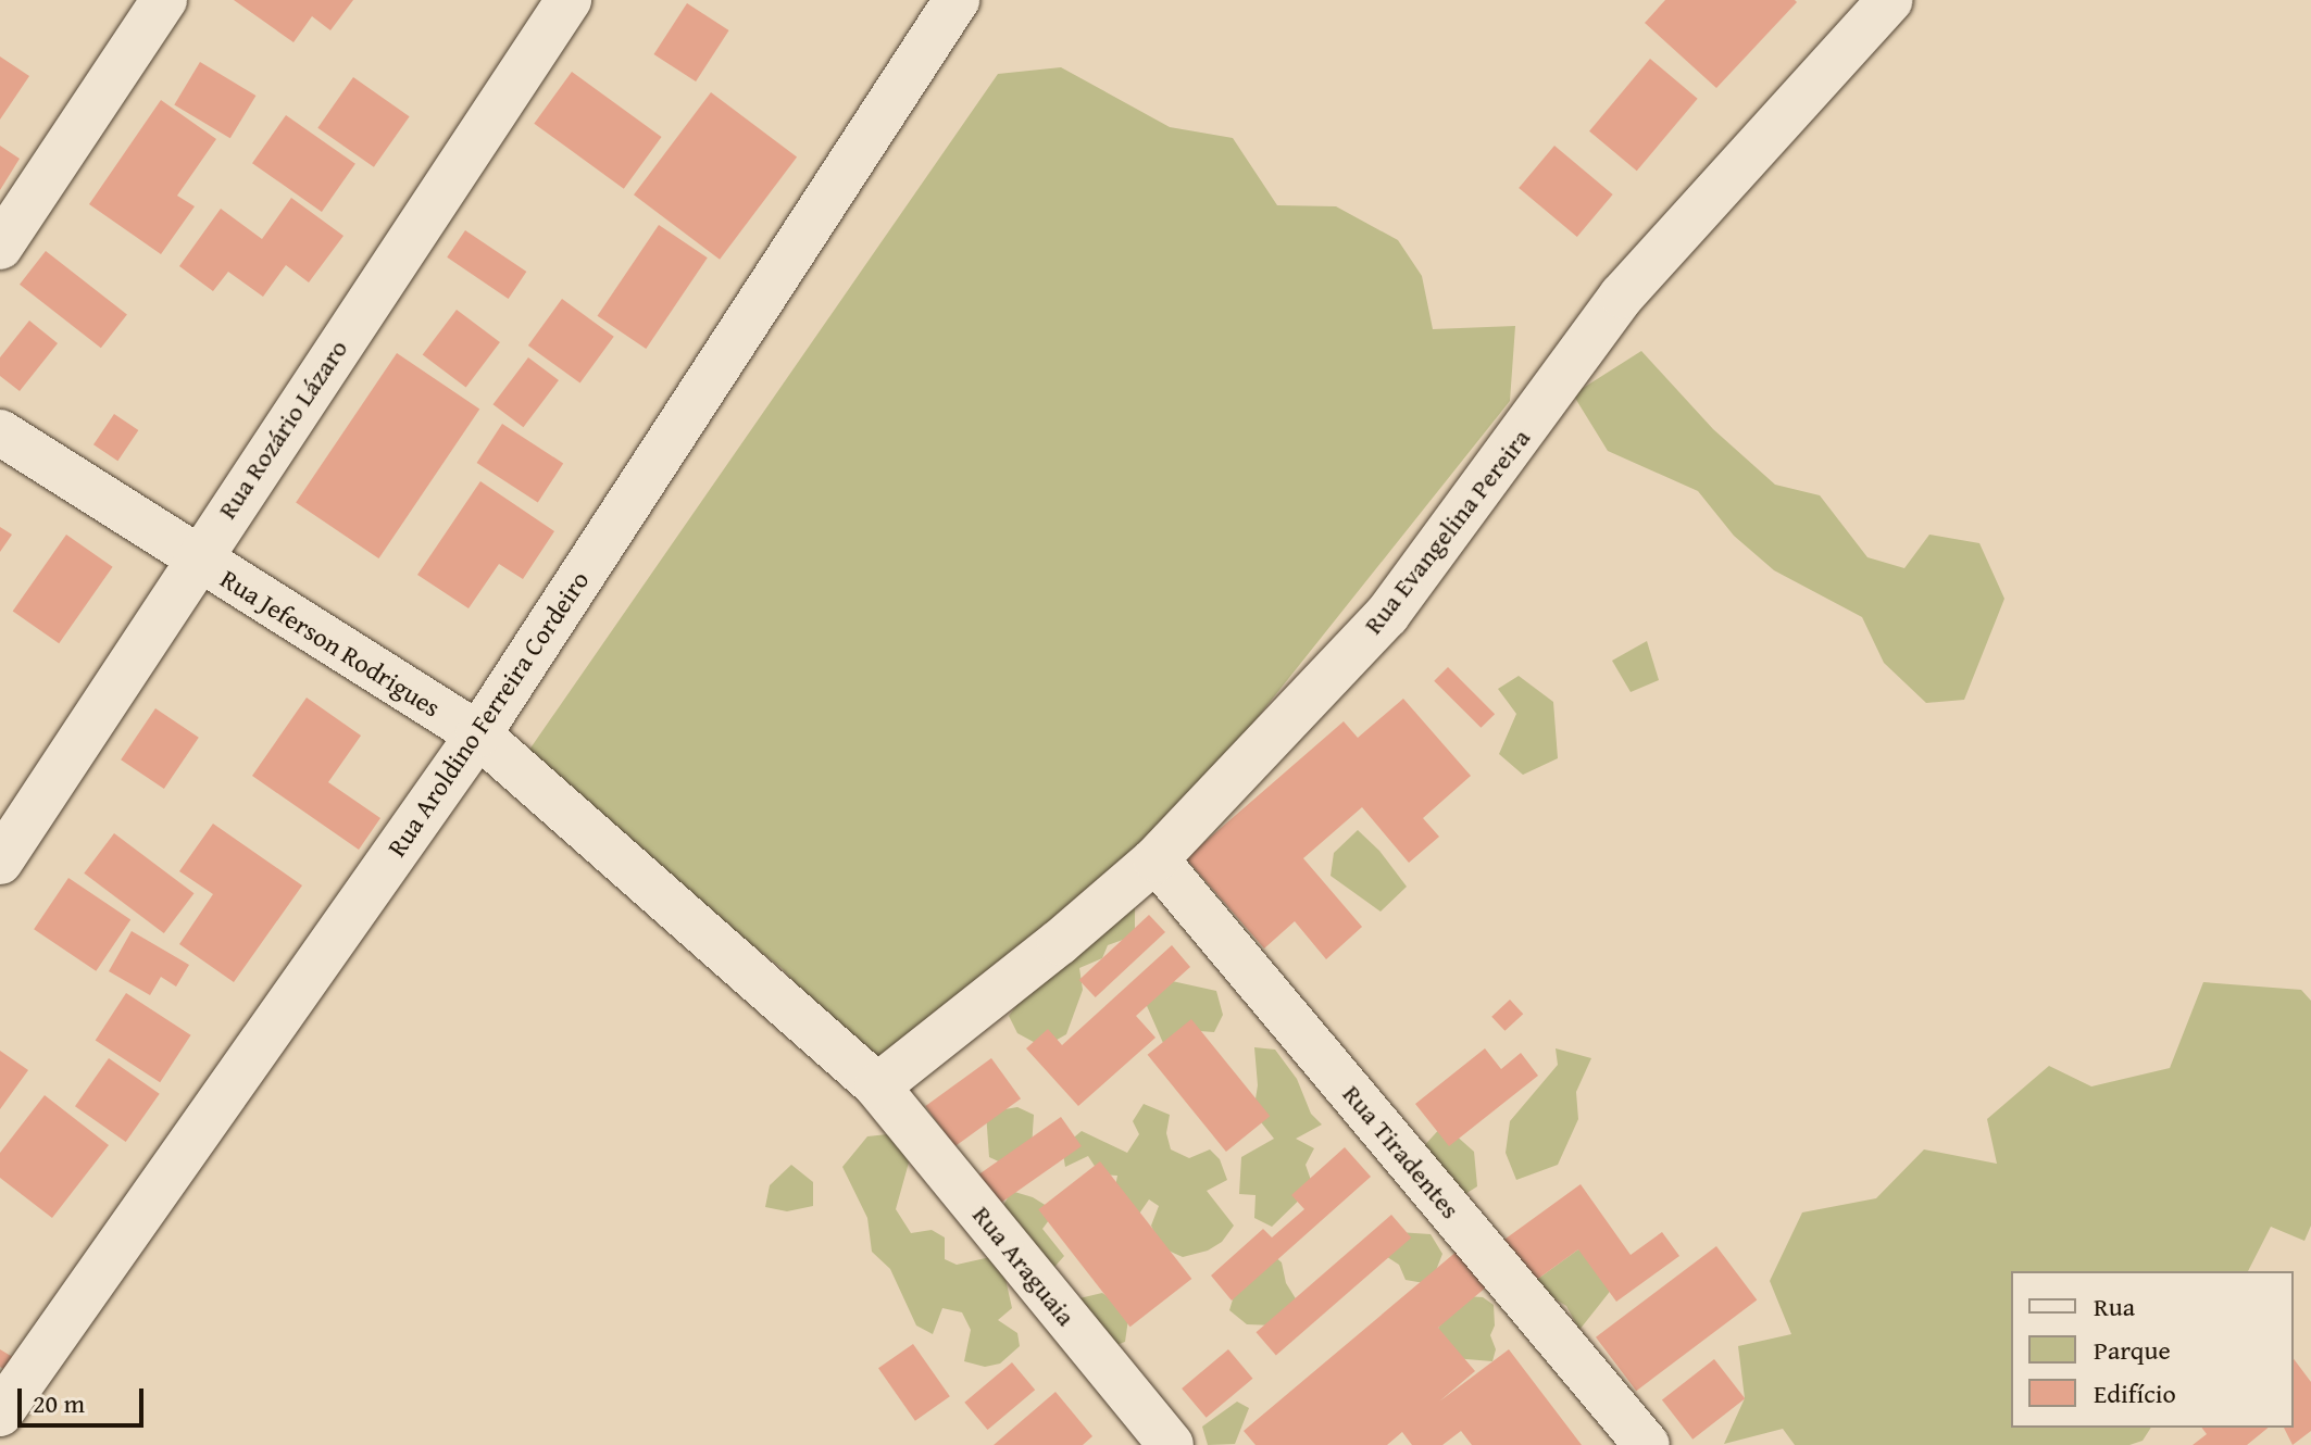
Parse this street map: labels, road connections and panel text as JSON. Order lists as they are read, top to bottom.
{
  "streets": {
    "street": [
      "Rua Rozário Lázaro",
      "Rua Evangelina Pereira",
      "Rua Jeferson Rodrigues",
      "Rua Aroldino Ferreira Cordeiro",
      "Rua Tiradentes",
      "Rua Araguaia"
    ]
  },
  "crossings": [
    ["Rua Rozário Lázaro", "Rua Jeferson Rodrigues"],
    ["Rua Evangelina Pereira", "Rua Jeferson Rodrigues"],
    ["Rua Evangelina Pereira", "Rua Tiradentes"],
    ["Rua Evangelina Pereira", "Rua Araguaia"],
    ["Rua Jeferson Rodrigues", "Rua Aroldino Ferreira Cordeiro"],
    ["Rua Jeferson Rodrigues", "Rua Araguaia"]
  ],
  "legend": ["Rua", "Parque", "Edifício"],
  "scale_bar": "20 m"
}
